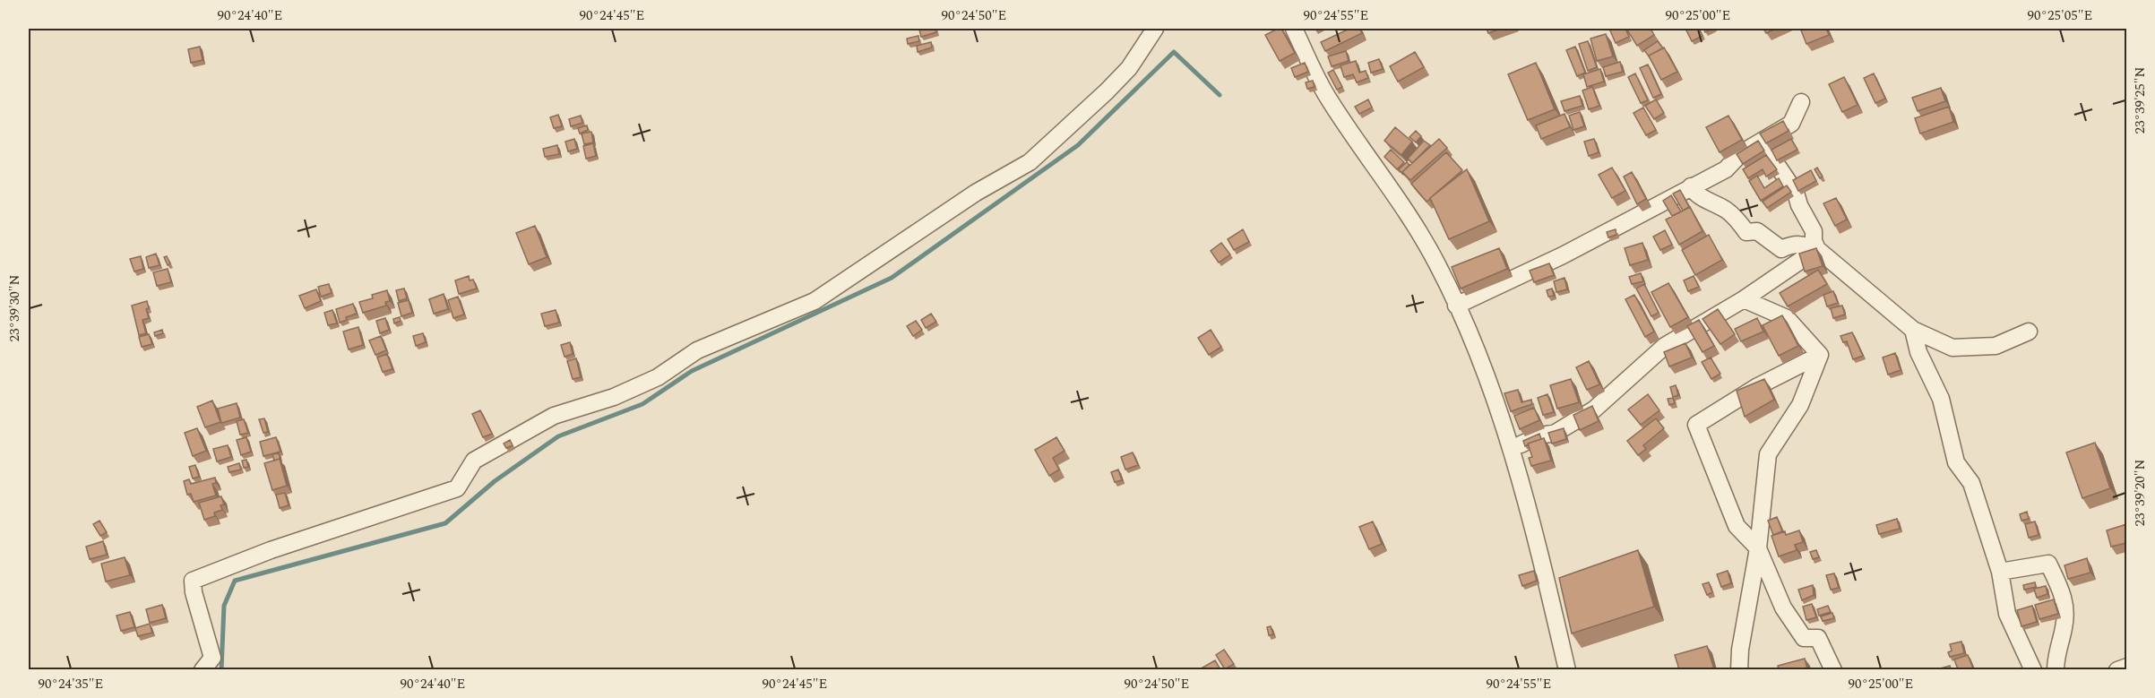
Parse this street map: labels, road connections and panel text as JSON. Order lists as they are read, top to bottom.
{
  "coordinates": [
    "90°24'40\"E",
    "90°24'45\"E",
    "90°24'50\"E",
    "90°24'55\"E",
    "90°25'00\"E",
    "90°25'05\"E",
    "23°39'25\"N",
    "23°39'30\"N",
    "23°39'20\"N",
    "90°24'35\"E"
  ]
}
